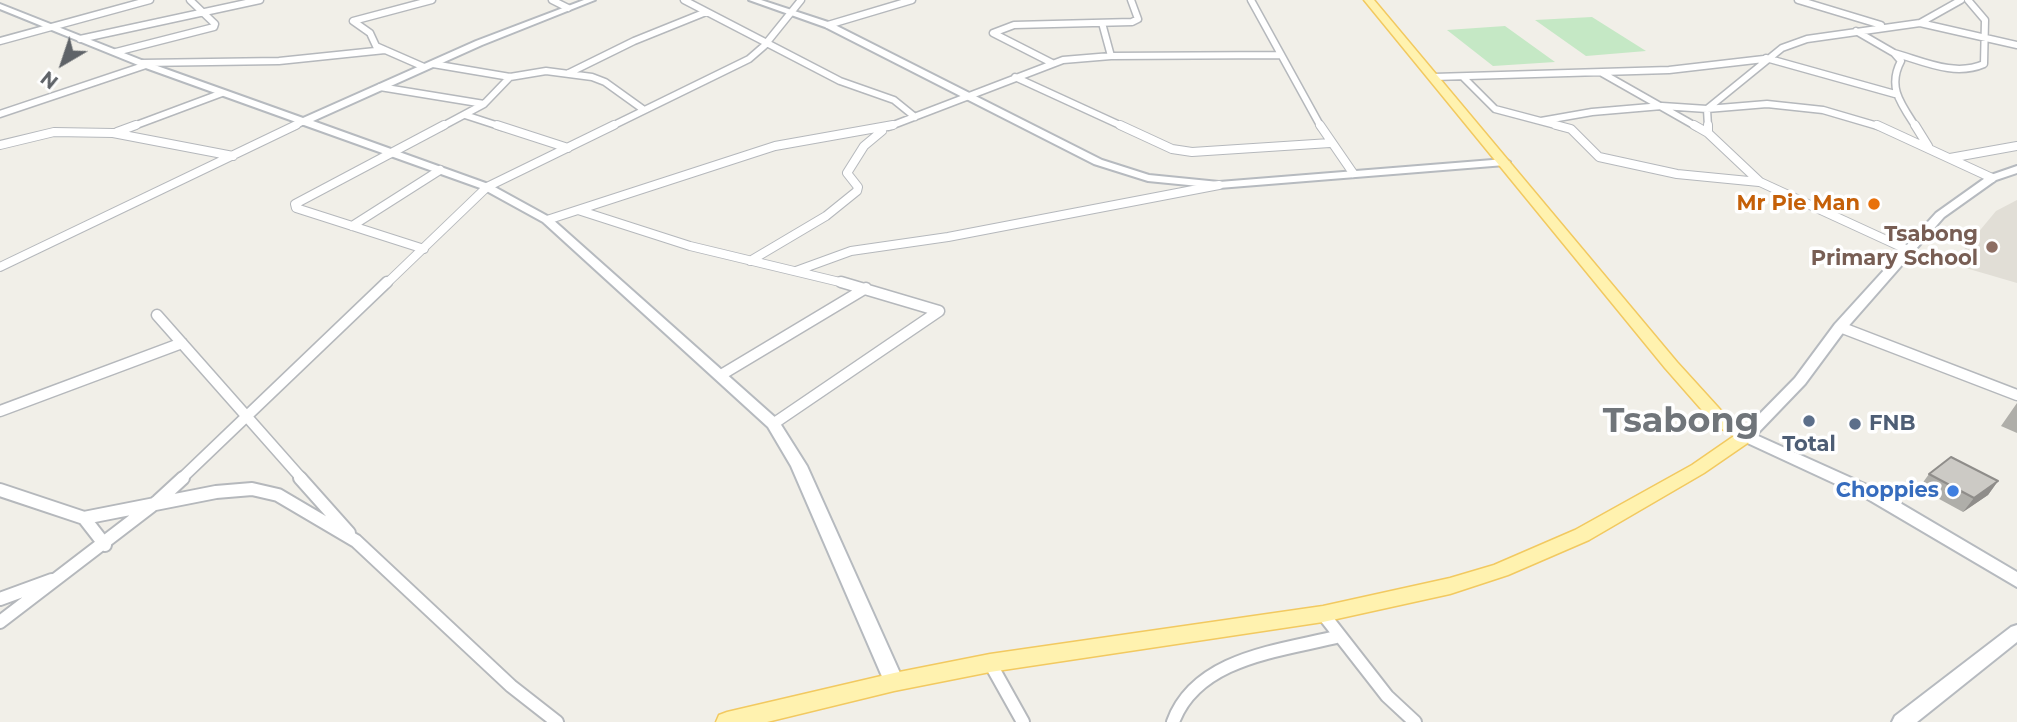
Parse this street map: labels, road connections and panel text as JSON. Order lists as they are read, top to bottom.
{
  "districts": ["Tsabong"],
  "places": [
    "Mr Pie Man",
    "Tsabong Primary School",
    "Total",
    "FNB",
    "Choppies"
  ],
  "north": "bottom left"
}
